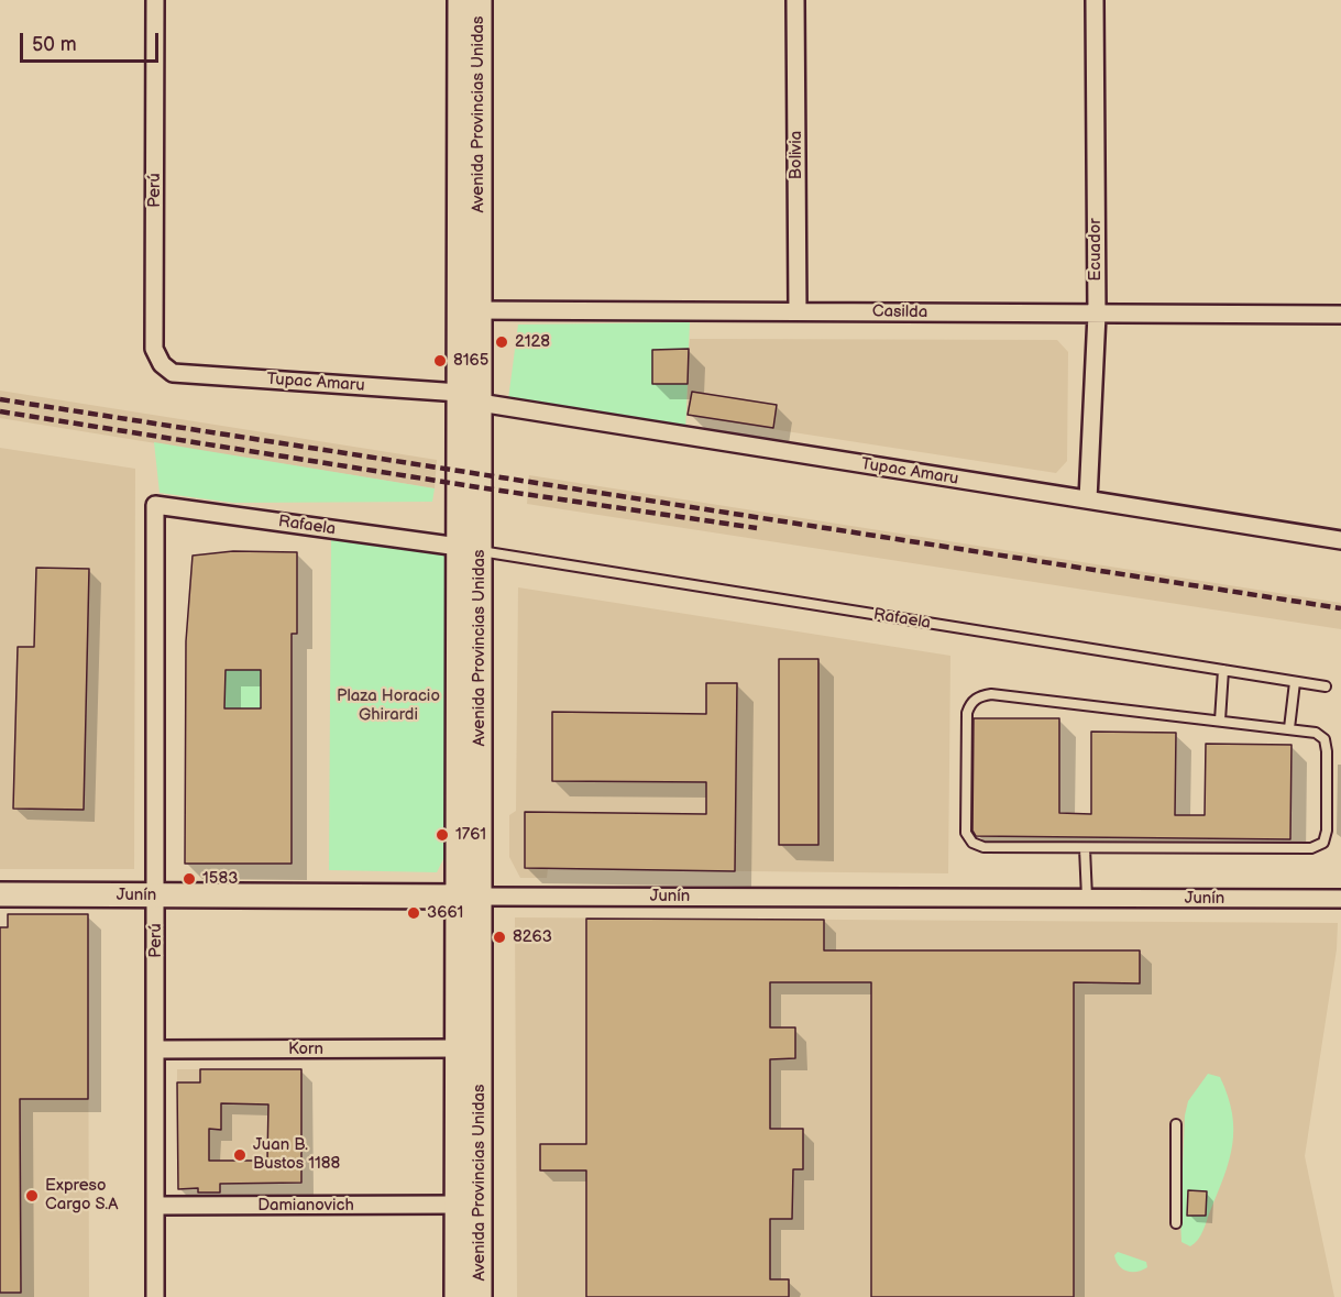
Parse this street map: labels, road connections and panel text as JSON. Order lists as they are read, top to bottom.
{
  "streets": {
    "main road": ["Avenida Provincias Unidas", "Junín"],
    "street": [
      "Bolivia",
      "Perú",
      "Ecuador",
      "Casilda",
      "Tupac Amaru",
      "Rafaela",
      "Korn",
      "Damianovich"
    ]
  },
  "crossings": [
    ["Avenida Provincias Unidas", "Casilda"],
    ["Avenida Provincias Unidas", "Tupac Amaru"],
    ["Avenida Provincias Unidas", "Rafaela"],
    ["Avenida Provincias Unidas", "Junín"],
    ["Avenida Provincias Unidas", "Korn"],
    ["Avenida Provincias Unidas", "Damianovich"],
    ["Bolivia", "Casilda"],
    ["Perú", "Tupac Amaru"],
    ["Perú", "Rafaela"],
    ["Perú", "Junín"],
    ["Perú", "Korn"],
    ["Perú", "Damianovich"],
    ["Ecuador", "Casilda"],
    ["Ecuador", "Tupac Amaru"]
  ],
  "parks": ["Plaza Horacio Ghirardi"],
  "places": [
    "2128",
    "8165",
    "1761",
    "1583",
    "3661",
    "8263",
    "Juan B. Bustos 1188",
    "Expreso Cargo S.A"
  ],
  "scale_bar": "50 m"
}
